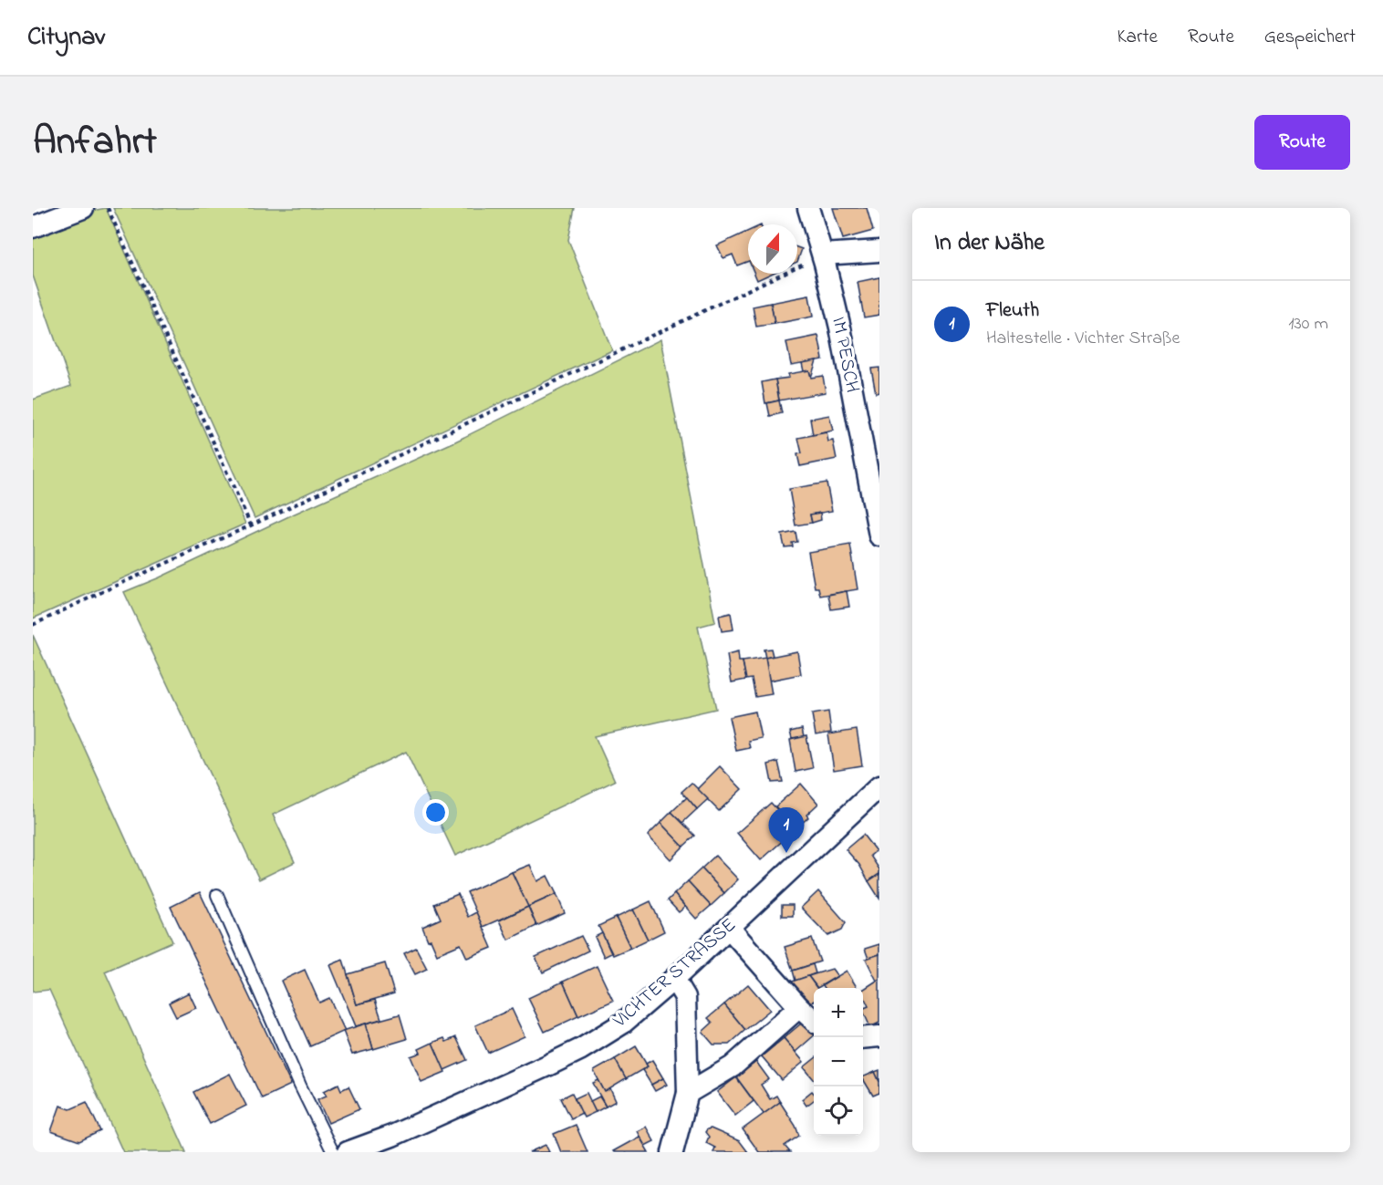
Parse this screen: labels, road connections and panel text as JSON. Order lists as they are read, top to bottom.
{
  "streets": {
    "street": ["IM PESCH", "VICHTER STRASSE"]
  },
  "north": "top",
  "page": {
    "header": "Citynav",
    "nav": ["Karte", "Route", "Gespeichert"],
    "title": "Anfahrt",
    "buttons": "Route",
    "heading": "In der Nähe",
    "list": [
      {
        "mark": "1",
        "name": "Fleuth",
        "note": "Haltestelle · Vichter Straße",
        "value": "130 m"
      }
    ],
    "pins": "1",
    "map_buttons": ["+", "−"]
  }
}
